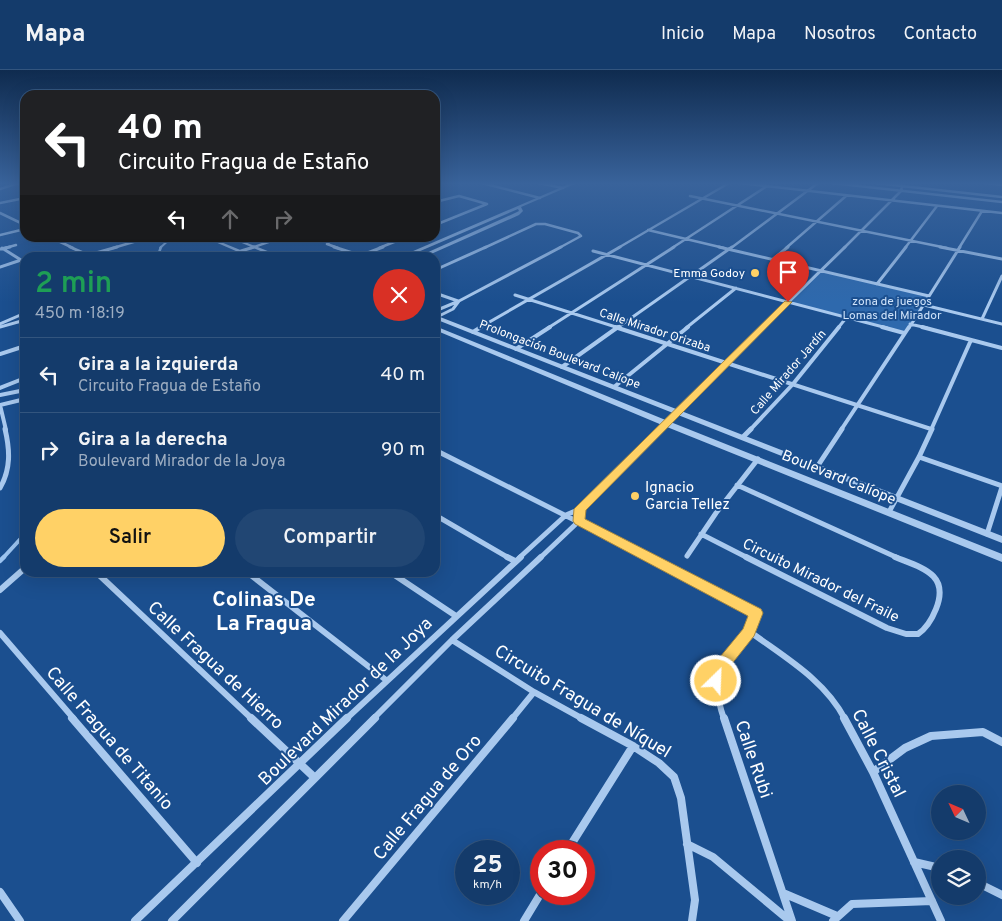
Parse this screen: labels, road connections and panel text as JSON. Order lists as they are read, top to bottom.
{
  "streets": {
    "street": [
      "Calle Mirador Orizaba",
      "Prolongación Boulevard Calíope",
      "Calle Mirador Jardín",
      "Boulevard Calíope",
      "Circuito Mirador del Fraile",
      "Calle Fragua de Hierro",
      "Boulevard Mirador de la Joya",
      "Circuito Fragua de Níquel",
      "Calle Fragua de Titanio",
      "Calle Cristal",
      "Calle Rubi",
      "Calle Fragua de Oro"
    ]
  },
  "crossings": [
    ["Calle Mirador Orizaba", "Calle Mirador Jardín"],
    ["Calle Mirador Orizaba", "Boulevard Mirador de la Joya"],
    ["Prolongación Boulevard Calíope", "Boulevard Calíope"],
    ["Prolongación Boulevard Calíope", "Boulevard Mirador de la Joya"],
    ["Calle Mirador Jardín", "Boulevard Calíope"],
    ["Boulevard Calíope", "Boulevard Mirador de la Joya"],
    ["Calle Fragua de Hierro", "Boulevard Mirador de la Joya"],
    ["Boulevard Mirador de la Joya", "Circuito Fragua de Níquel"],
    ["Boulevard Mirador de la Joya", "Calle Fragua de Titanio"],
    ["Boulevard Mirador de la Joya", "Calle Rubi"],
    ["Circuito Fragua de Níquel", "Calle Fragua de Oro"],
    ["Calle Cristal", "Calle Rubi"]
  ],
  "districts": ["Colinas De La Fragua"],
  "parks": ["zona de juegos Lomas del Mirador"],
  "places": ["Emma Godoy", "Ignacio Garcia Tellez"],
  "north": "top left",
  "page": {
    "header": "Mapa",
    "nav": [
      "Inicio",
      "Mapa",
      "Nosotros",
      "Contacto"
    ],
    "turn": ["40 m", "Circuito Fragua de Estaño"],
    "heading": ["2 min", "450 m · 18:19"],
    "list": [
      {
        "name": "Gira a la izquierda",
        "note": "Circuito Fragua de Estaño",
        "value": "40 m"
      },
      {
        "name": "Gira a la derecha",
        "note": "Boulevard Mirador de la Joya",
        "value": "90 m"
      }
    ],
    "buttons": ["Salir", "Compartir"],
    "speed": "25 km/h",
    "limit": "30"
  }
}
